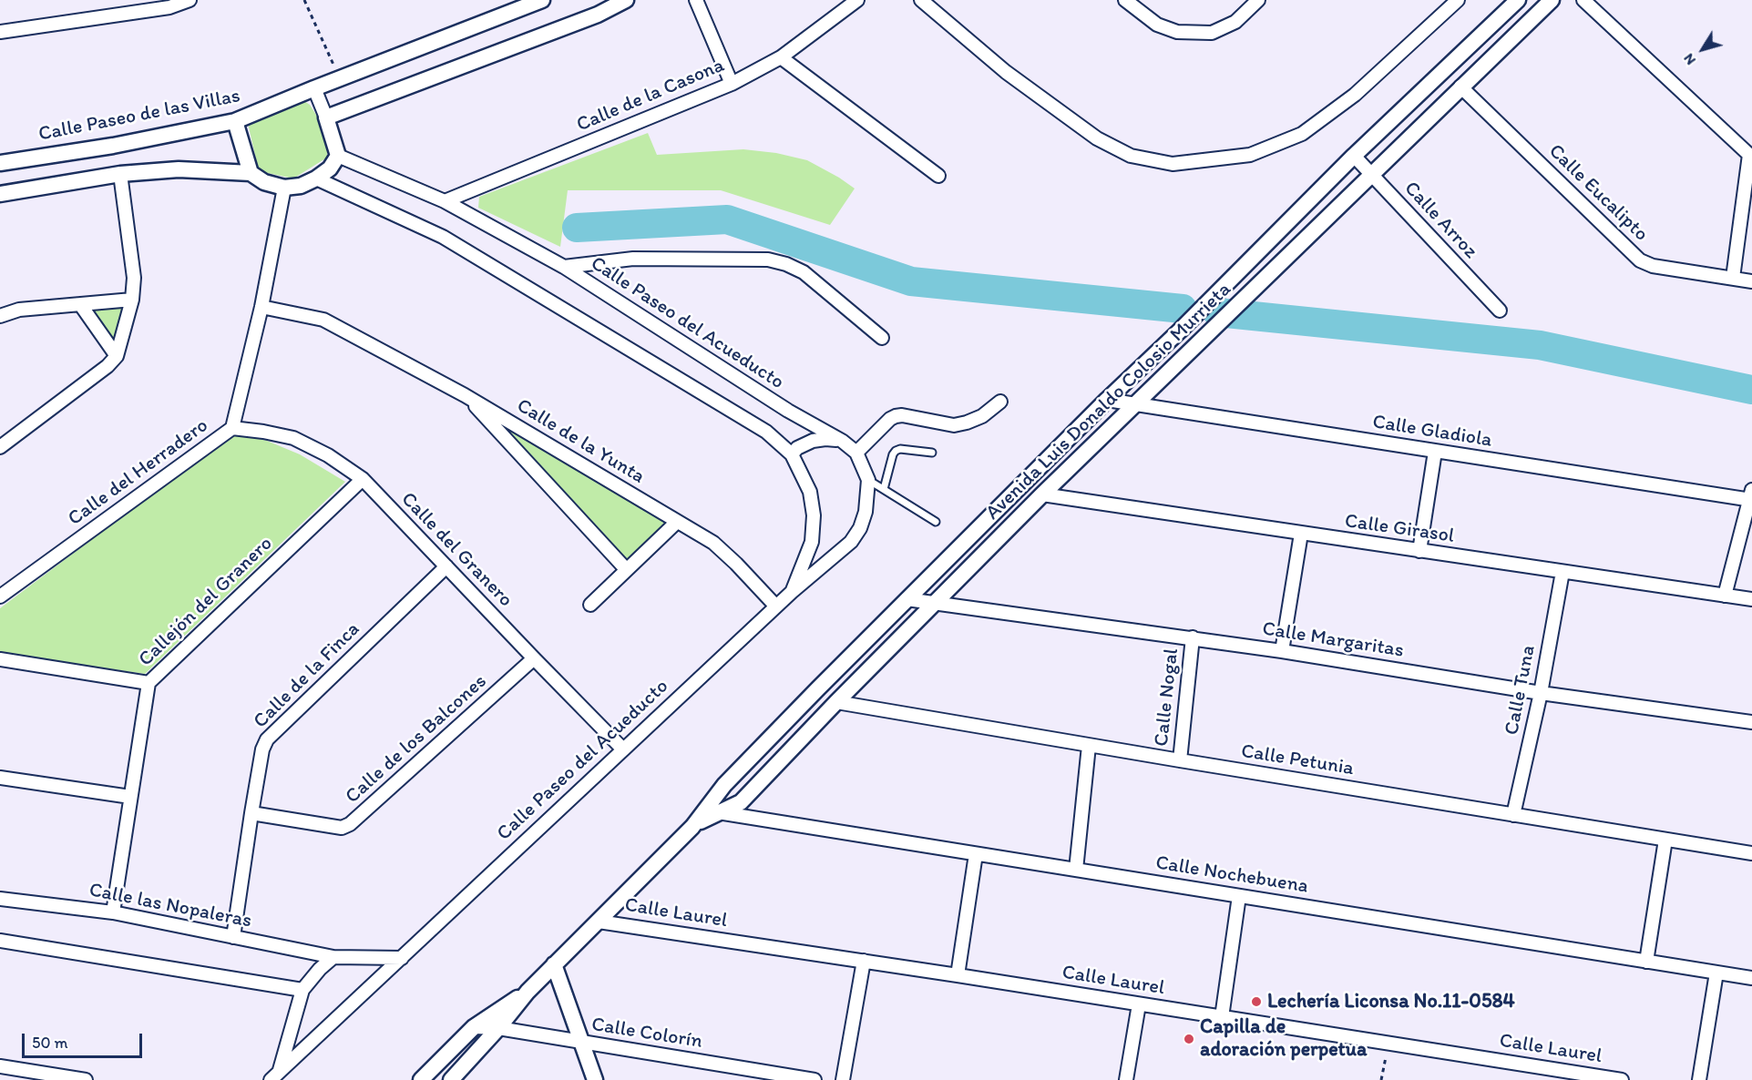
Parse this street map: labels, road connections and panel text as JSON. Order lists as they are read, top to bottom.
{
  "streets": {
    "street": [
      "Calle de la Casona",
      "Calle Paseo de las Villas",
      "Calle Eucalipto",
      "Calle Arroz",
      "Calle Paseo del Acueducto",
      "Avenida Luis Donaldo Colosio Murrieta",
      "Calle Gladiola",
      "Calle de la Yunta",
      "Calle del Herradero",
      "Calle Girasol",
      "Calle del Granero",
      "Callejón del Granero",
      "Calle Margaritas",
      "Calle de la Finca",
      "Calle Tuna",
      "Calle Nogal",
      "Calle de los Balcones",
      "Calle Petunia",
      "Calle Nochebuena",
      "Calle las Nopaleras",
      "Calle Laurel",
      "Calle Colorín"
    ]
  },
  "crossings": [
    ["Calle de la Casona", "Calle Paseo del Acueducto"],
    ["Calle Paseo de las Villas", "Calle Paseo del Acueducto"],
    ["Calle Paseo de las Villas", "Calle del Herradero"],
    ["Calle Eucalipto", "Avenida Luis Donaldo Colosio Murrieta"],
    ["Calle Arroz", "Avenida Luis Donaldo Colosio Murrieta"],
    ["Calle Paseo del Acueducto", "Calle de la Yunta"],
    ["Calle Paseo del Acueducto", "Calle del Herradero"],
    ["Calle Paseo del Acueducto", "Calle del Granero"],
    ["Calle Paseo del Acueducto", "Calle las Nopaleras"],
    ["Avenida Luis Donaldo Colosio Murrieta", "Calle Gladiola"],
    ["Avenida Luis Donaldo Colosio Murrieta", "Calle Girasol"],
    ["Avenida Luis Donaldo Colosio Murrieta", "Calle Margaritas"],
    ["Avenida Luis Donaldo Colosio Murrieta", "Calle Petunia"],
    ["Avenida Luis Donaldo Colosio Murrieta", "Calle Nochebuena"],
    ["Avenida Luis Donaldo Colosio Murrieta", "Calle Laurel"],
    ["Avenida Luis Donaldo Colosio Murrieta", "Calle Colorín"],
    ["Calle de la Yunta", "Calle del Herradero"],
    ["Calle del Herradero", "Calle del Granero"],
    ["Calle Girasol", "Calle Tuna"],
    ["Calle del Granero", "Callejón del Granero"],
    ["Calle del Granero", "Calle de la Finca"],
    ["Calle del Granero", "Calle de los Balcones"],
    ["Callejón del Granero", "Calle las Nopaleras"],
    ["Calle Margaritas", "Calle Tuna"],
    ["Calle Margaritas", "Calle Nogal"],
    ["Calle de la Finca", "Calle de los Balcones"],
    ["Calle de la Finca", "Calle las Nopaleras"],
    ["Calle Tuna", "Calle Petunia"],
    ["Calle Nogal", "Calle Petunia"]
  ],
  "places": ["Lechería Liconsa No.11-0584", "Capilla de adoración perpetua"],
  "scale_bar": "50 m",
  "north": "bottom left"
}
